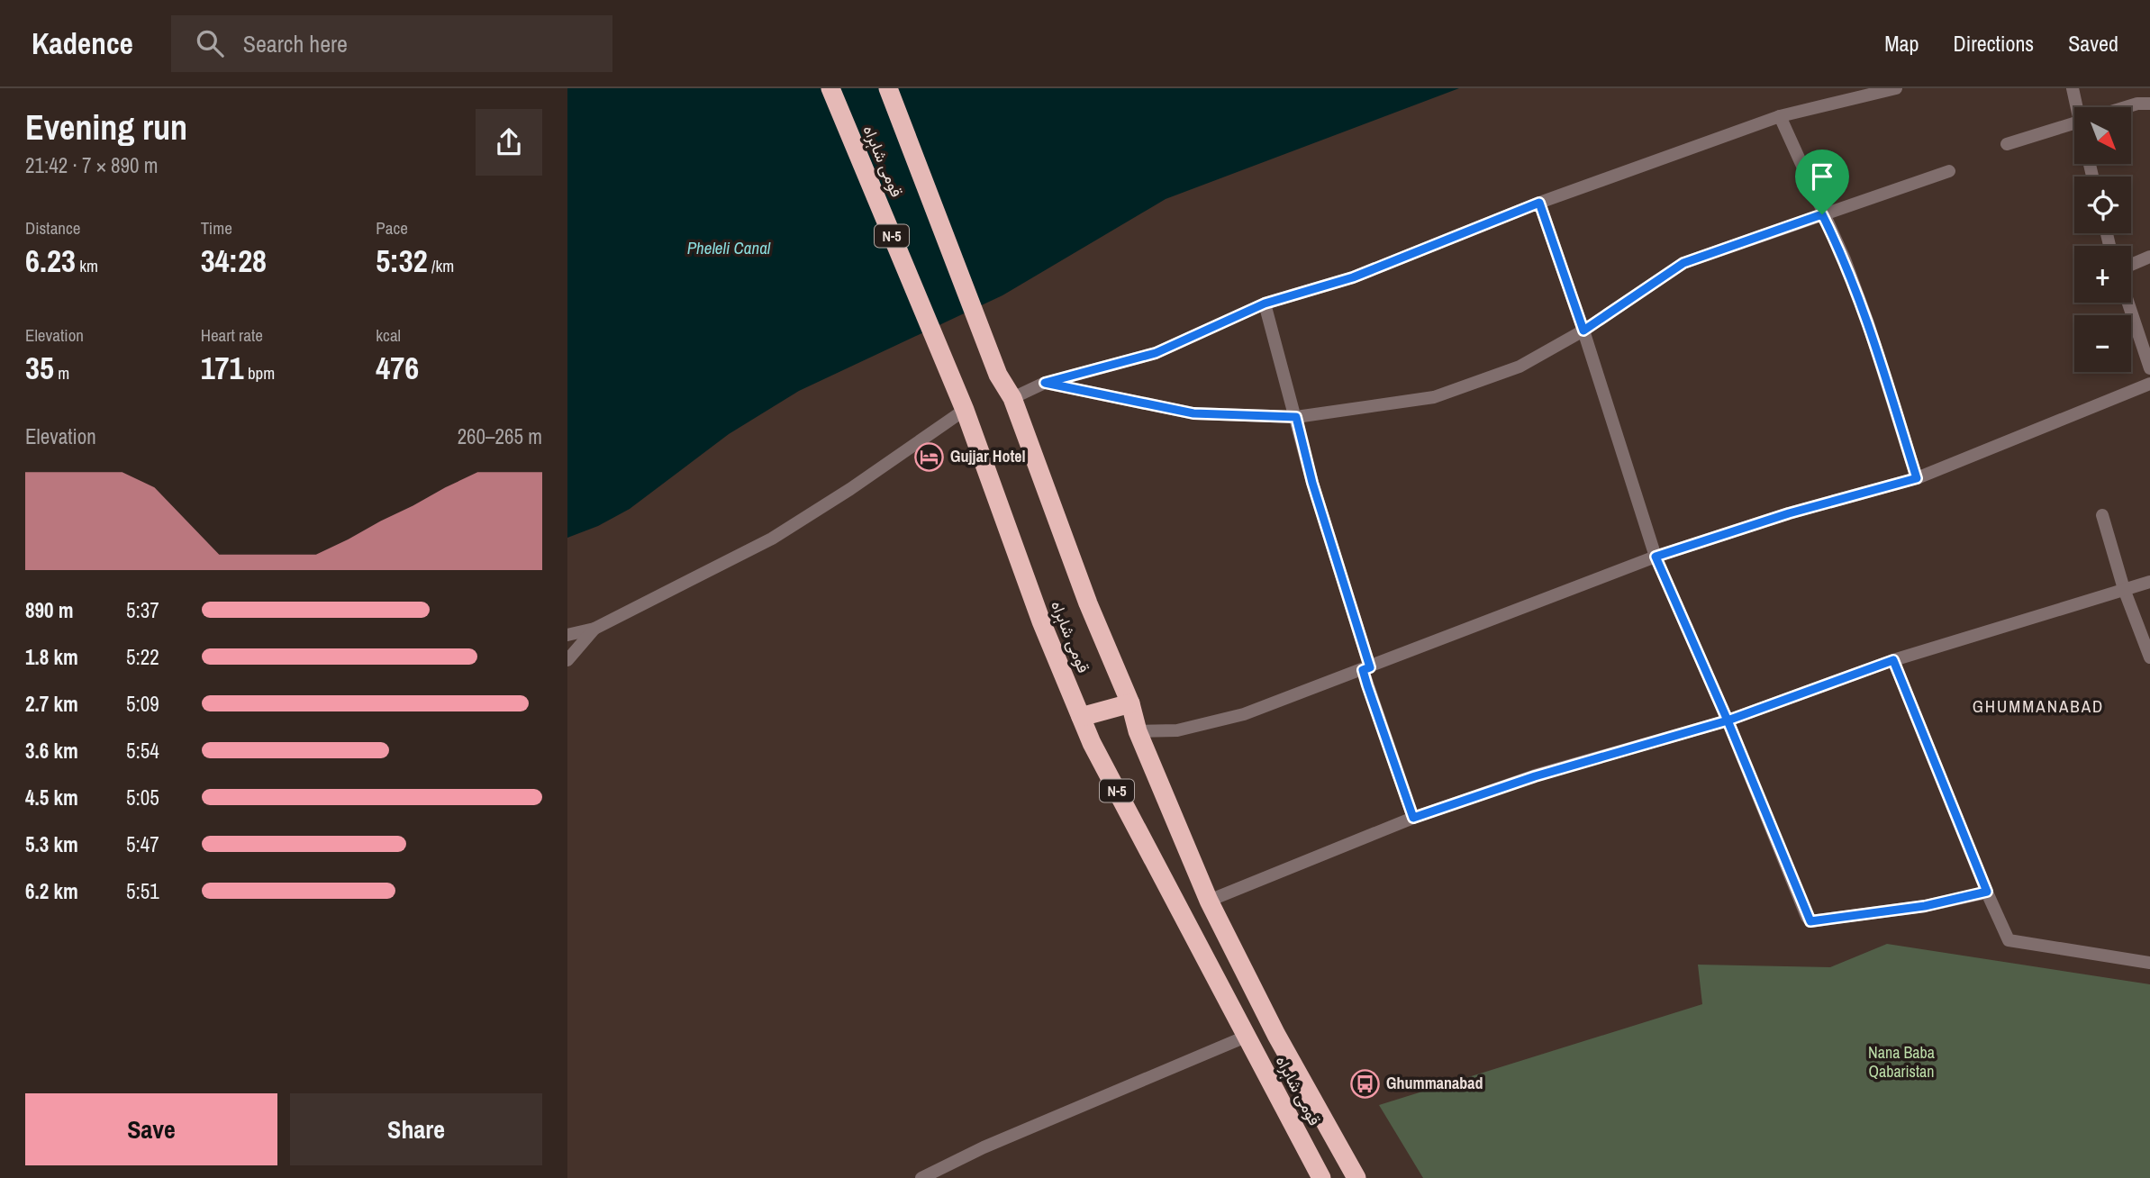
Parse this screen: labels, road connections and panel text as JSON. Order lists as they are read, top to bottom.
{
  "streets": {
    "highway": ["قومی شاہراہ", "N-5"]
  },
  "districts": ["GHUMMANABAD"],
  "water": ["Pheleli Canal"],
  "parks": ["Nana Baba Qabaristan"],
  "places": {
    "hotel": ["Gujjar Hotel"],
    "bus stop": ["Ghummanabad"]
  },
  "north": "bottom right",
  "page": {
    "header": "Kadence",
    "search": "Search here",
    "nav": ["Map", "Directions", "Saved"],
    "heading": ["Evening run", "21:42 · 7 × 890 m"],
    "map_buttons": ["+", "−"],
    "stats": [
      ["Distance", "6.23 km"],
      ["Time", "34:28"],
      ["Pace", "5:32 /km"],
      ["Elevation", "35 m"],
      ["Heart rate", "171 bpm"],
      ["kcal", "476"]
    ],
    "chart": ["Elevation", "260–265 m"],
    "list": [
      {
        "name": "890 m",
        "note": "5:37"
      },
      {
        "name": "1.8 km",
        "note": "5:22"
      },
      {
        "name": "2.7 km",
        "note": "5:09"
      },
      {
        "name": "3.6 km",
        "note": "5:54"
      },
      {
        "name": "4.5 km",
        "note": "5:05"
      },
      {
        "name": "5.3 km",
        "note": "5:47"
      },
      {
        "name": "6.2 km",
        "note": "5:51"
      }
    ],
    "buttons": ["Save", "Share"]
  }
}
